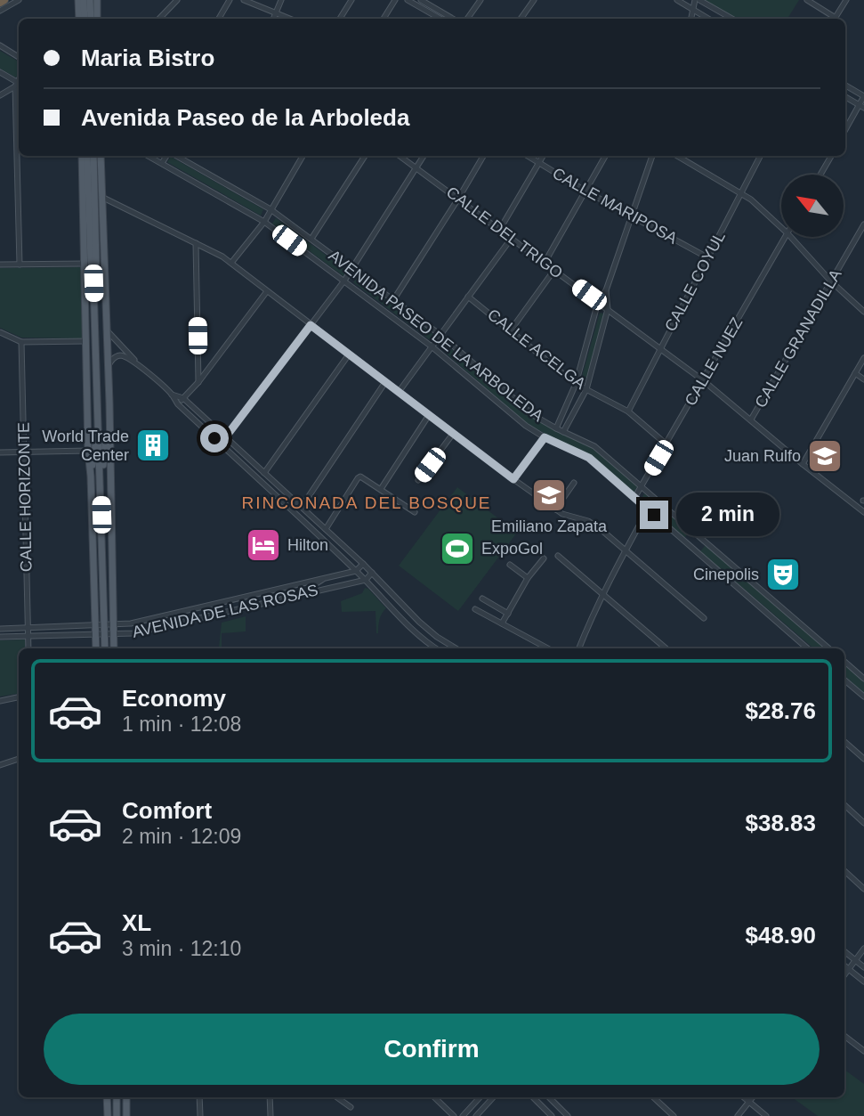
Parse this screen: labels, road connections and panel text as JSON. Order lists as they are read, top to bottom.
{
  "streets": {
    "street": [
      "CALLE MARIPOSA",
      "CALLE DEL TRIGO",
      "CALLE COYUL",
      "AVENIDA PASEO DE LA ARBOLEDA",
      "CALLE GRANADILLA",
      "CALLE ACELGA",
      "CALLE NUEZ",
      "CALLE HORIZONTE",
      "AVENIDA DE LAS ROSAS"
    ]
  },
  "crossings": [
    ["CALLE MARIPOSA", "CALLE COYUL"],
    ["CALLE DEL TRIGO", "CALLE COYUL"],
    ["CALLE DEL TRIGO", "CALLE GRANADILLA"],
    ["CALLE DEL TRIGO", "CALLE NUEZ"],
    ["CALLE COYUL", "CALLE ACELGA"],
    ["AVENIDA PASEO DE LA ARBOLEDA", "CALLE NUEZ"],
    ["CALLE ACELGA", "CALLE NUEZ"],
    ["CALLE HORIZONTE", "AVENIDA DE LAS ROSAS"]
  ],
  "districts": ["RINCONADA DEL BOSQUE"],
  "places": {
    "building": ["World Trade Center"],
    "school or university": ["Juan Rulfo", "Emiliano Zapata"],
    "hotel": ["Hilton"],
    "sports": ["ExpoGol"],
    "theatre": ["Cinepolis"]
  },
  "north": "top left",
  "page": {
    "banner": ["Maria Bistro", "Avenida Paseo de la Arboleda"],
    "bubble": "2 min",
    "list": [
      {
        "name": "Economy",
        "note": "1 min · 12:08",
        "value": "$28.76"
      },
      {
        "name": "Comfort",
        "note": "2 min · 12:09",
        "value": "$38.83"
      },
      {
        "name": "XL",
        "note": "3 min · 12:10",
        "value": "$48.90"
      }
    ],
    "buttons": "Confirm"
  }
}
